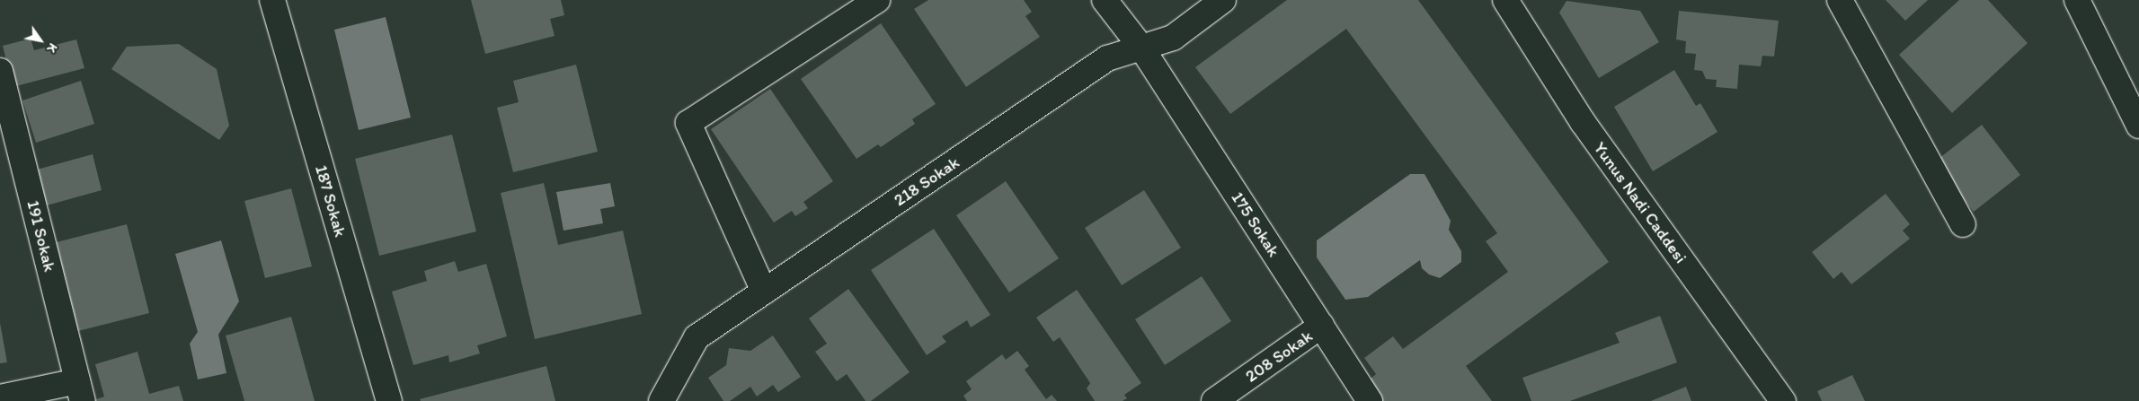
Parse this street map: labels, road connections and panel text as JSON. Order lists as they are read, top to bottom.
{
  "streets": {
    "street": [
      "218 Sokak",
      "187 Sokak",
      "Yunus Nadi Caddesi",
      "175 Sokak",
      "191 Sokak",
      "208 Sokak"
    ]
  },
  "crossings": [
    ["218 Sokak", "175 Sokak"],
    ["175 Sokak", "208 Sokak"]
  ],
  "north": "bottom right"
}
